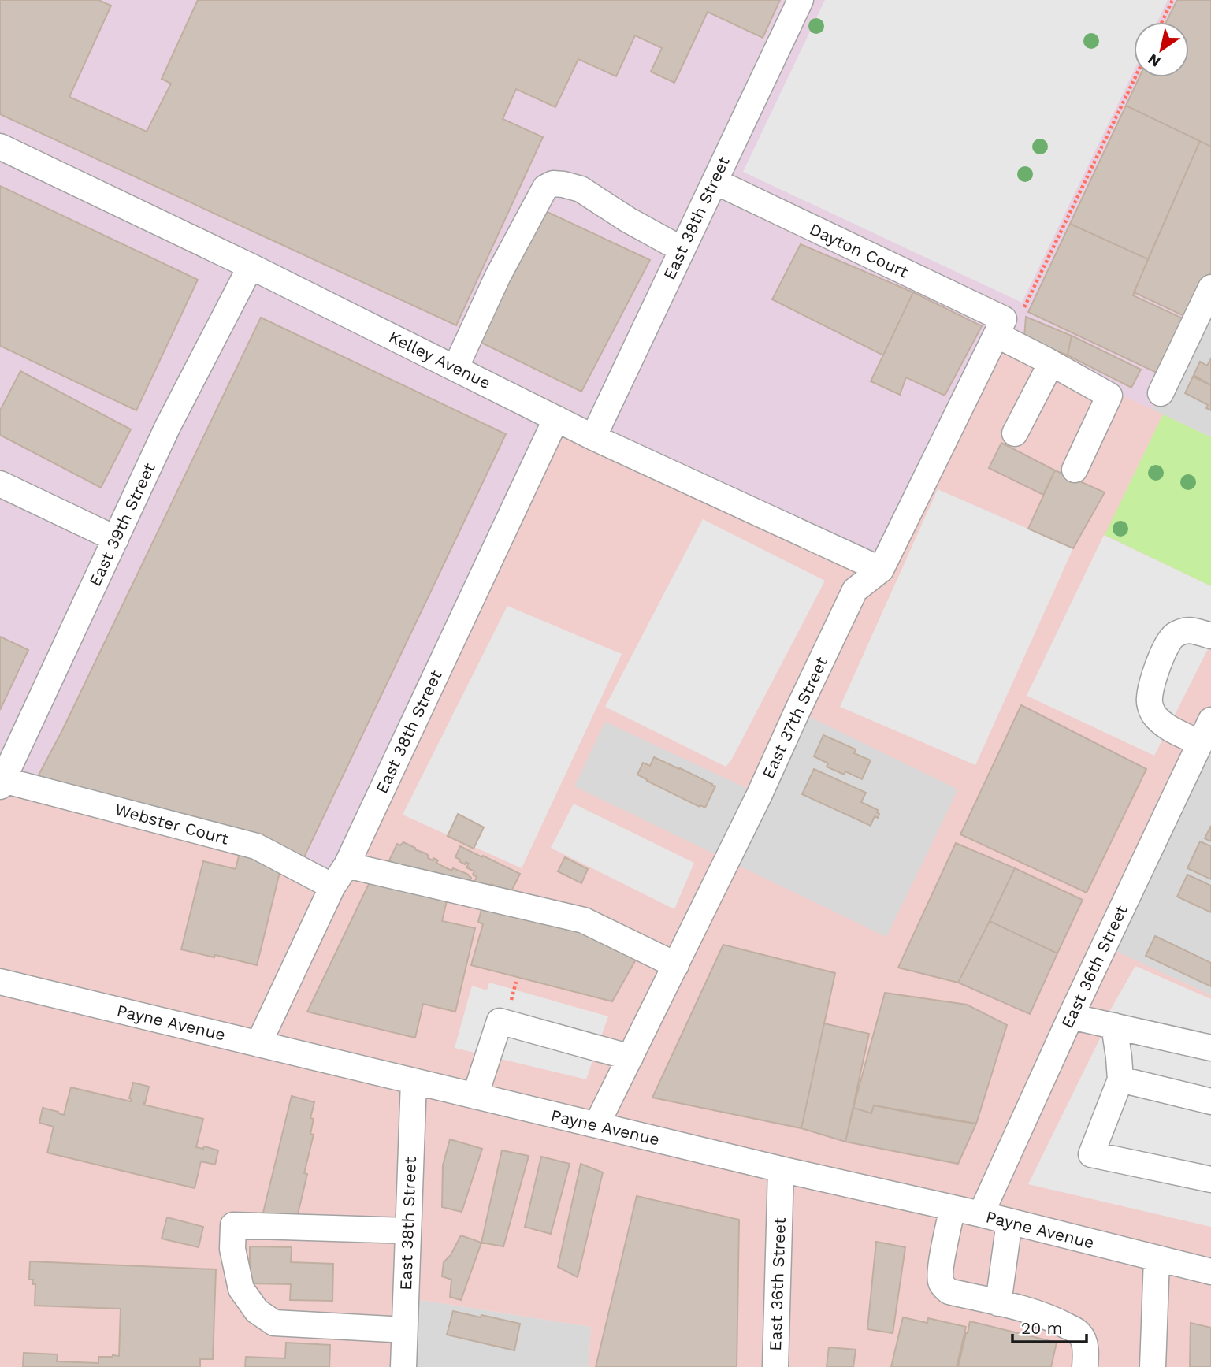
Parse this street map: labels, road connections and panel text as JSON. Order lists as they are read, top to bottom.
{
  "streets": {
    "street": [
      "East 38th Street",
      "Dayton Court",
      "Kelley Avenue",
      "East 39th Street",
      "East 37th Street",
      "Webster Court",
      "East 36th Street",
      "Payne Avenue"
    ]
  },
  "crossings": [
    ["East 38th Street", "Dayton Court"],
    ["East 38th Street", "Kelley Avenue"],
    ["East 38th Street", "Webster Court"],
    ["East 38th Street", "Payne Avenue"],
    ["Dayton Court", "East 37th Street"],
    ["Kelley Avenue", "East 39th Street"],
    ["Kelley Avenue", "East 37th Street"],
    ["East 39th Street", "Webster Court"],
    ["East 37th Street", "Payne Avenue"],
    ["East 36th Street", "Payne Avenue"]
  ],
  "scale_bar": "20 m",
  "north": "bottom left"
}
